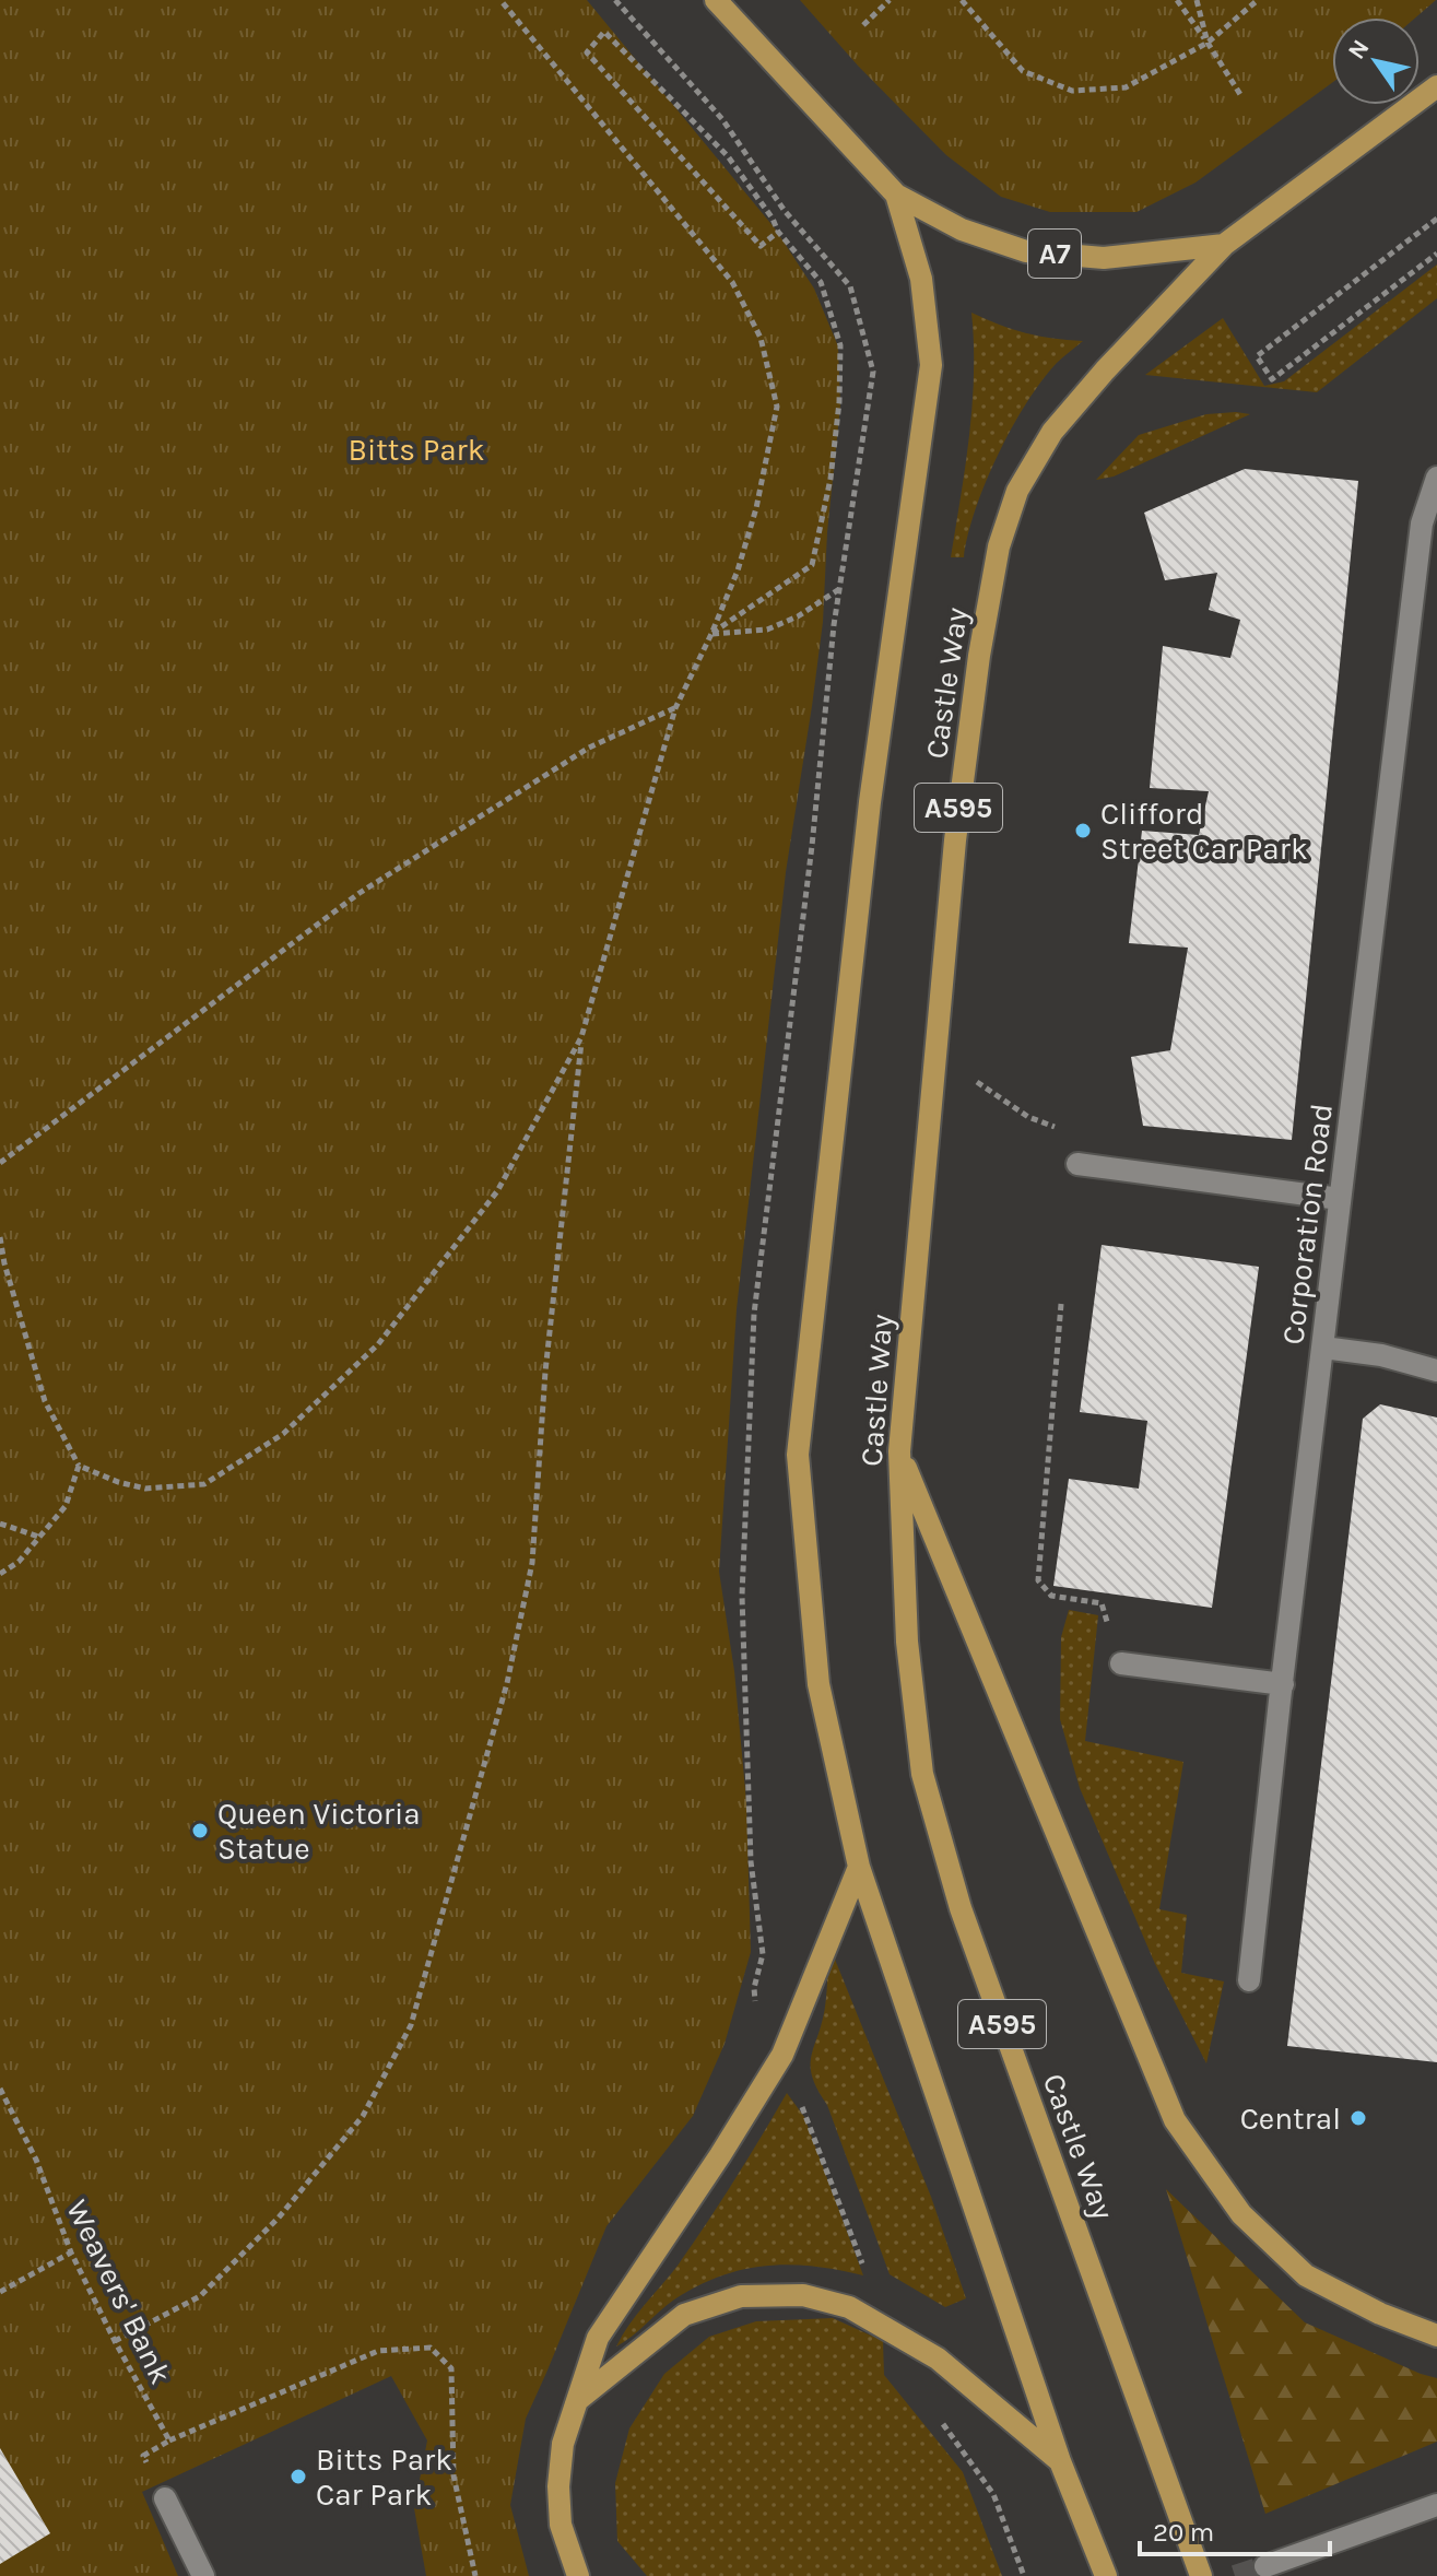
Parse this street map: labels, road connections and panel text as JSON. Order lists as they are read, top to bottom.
{
  "streets": {
    "main road": ["A7", "Castle Way", "A595"],
    "street": ["Corporation Road"],
    "path": ["Weavers' Bank"]
  },
  "crossings": [
    ["A7", "Castle Way"]
  ],
  "parks": ["Bitts Park"],
  "places": [
    "Clifford Street Car Park",
    "Queen Victoria Statue",
    "Central",
    "Bitts Park Car Park"
  ],
  "scale_bar": "20 m",
  "north": "top left"
}
